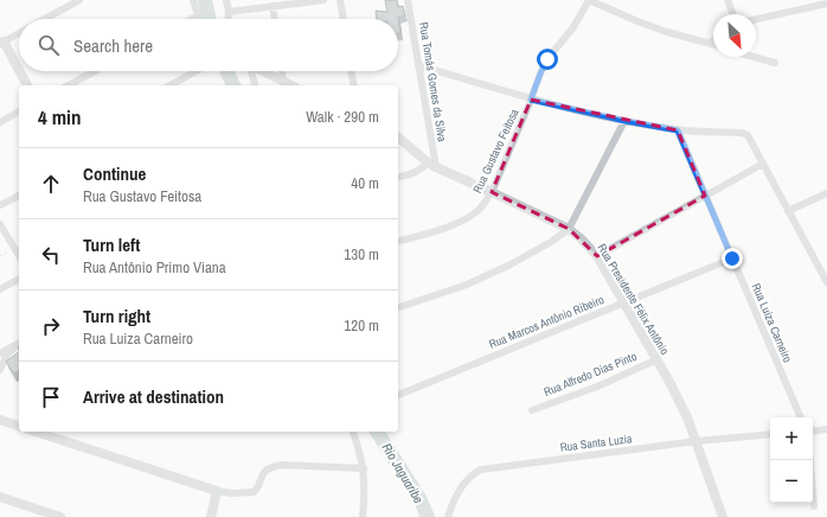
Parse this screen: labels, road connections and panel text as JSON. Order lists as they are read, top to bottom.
{
  "streets": {
    "street": [
      "Rua Tomás Gomes da Silva",
      "Rua Gustavo Feitosa",
      "Rua Presidente Félix Antônio",
      "Rua Marcos Antônio Ribeiro",
      "Rua Luiza Carneiro",
      "Rua Alfredo Dias Pinto",
      "Rua Santa Luzia"
    ]
  },
  "crossings": [
    ["Rua Tomás Gomes da Silva", "Rua Presidente Félix Antônio"],
    ["Rua Gustavo Feitosa", "Rua Presidente Félix Antônio"],
    ["Rua Presidente Félix Antônio", "Rua Marcos Antônio Ribeiro"],
    ["Rua Presidente Félix Antônio", "Rua Alfredo Dias Pinto"],
    ["Rua Presidente Félix Antônio", "Rua Santa Luzia"],
    ["Rua Marcos Antônio Ribeiro", "Rua Luiza Carneiro"]
  ],
  "water": ["Rio Jaguaribe"],
  "north": "bottom right",
  "page": {
    "search": "Search here",
    "heading": ["4 min", "Walk · 290 m"],
    "list": [
      ["Continue", "Rua Gustavo Feitosa", "40 m"],
      ["Turn left", "Rua Antônio Primo Viana", "130 m"],
      ["Turn right", "Rua Luiza Carneiro", "120 m"],
      "Arrive at destination"
    ],
    "map_buttons": ["+", "−"]
  }
}
